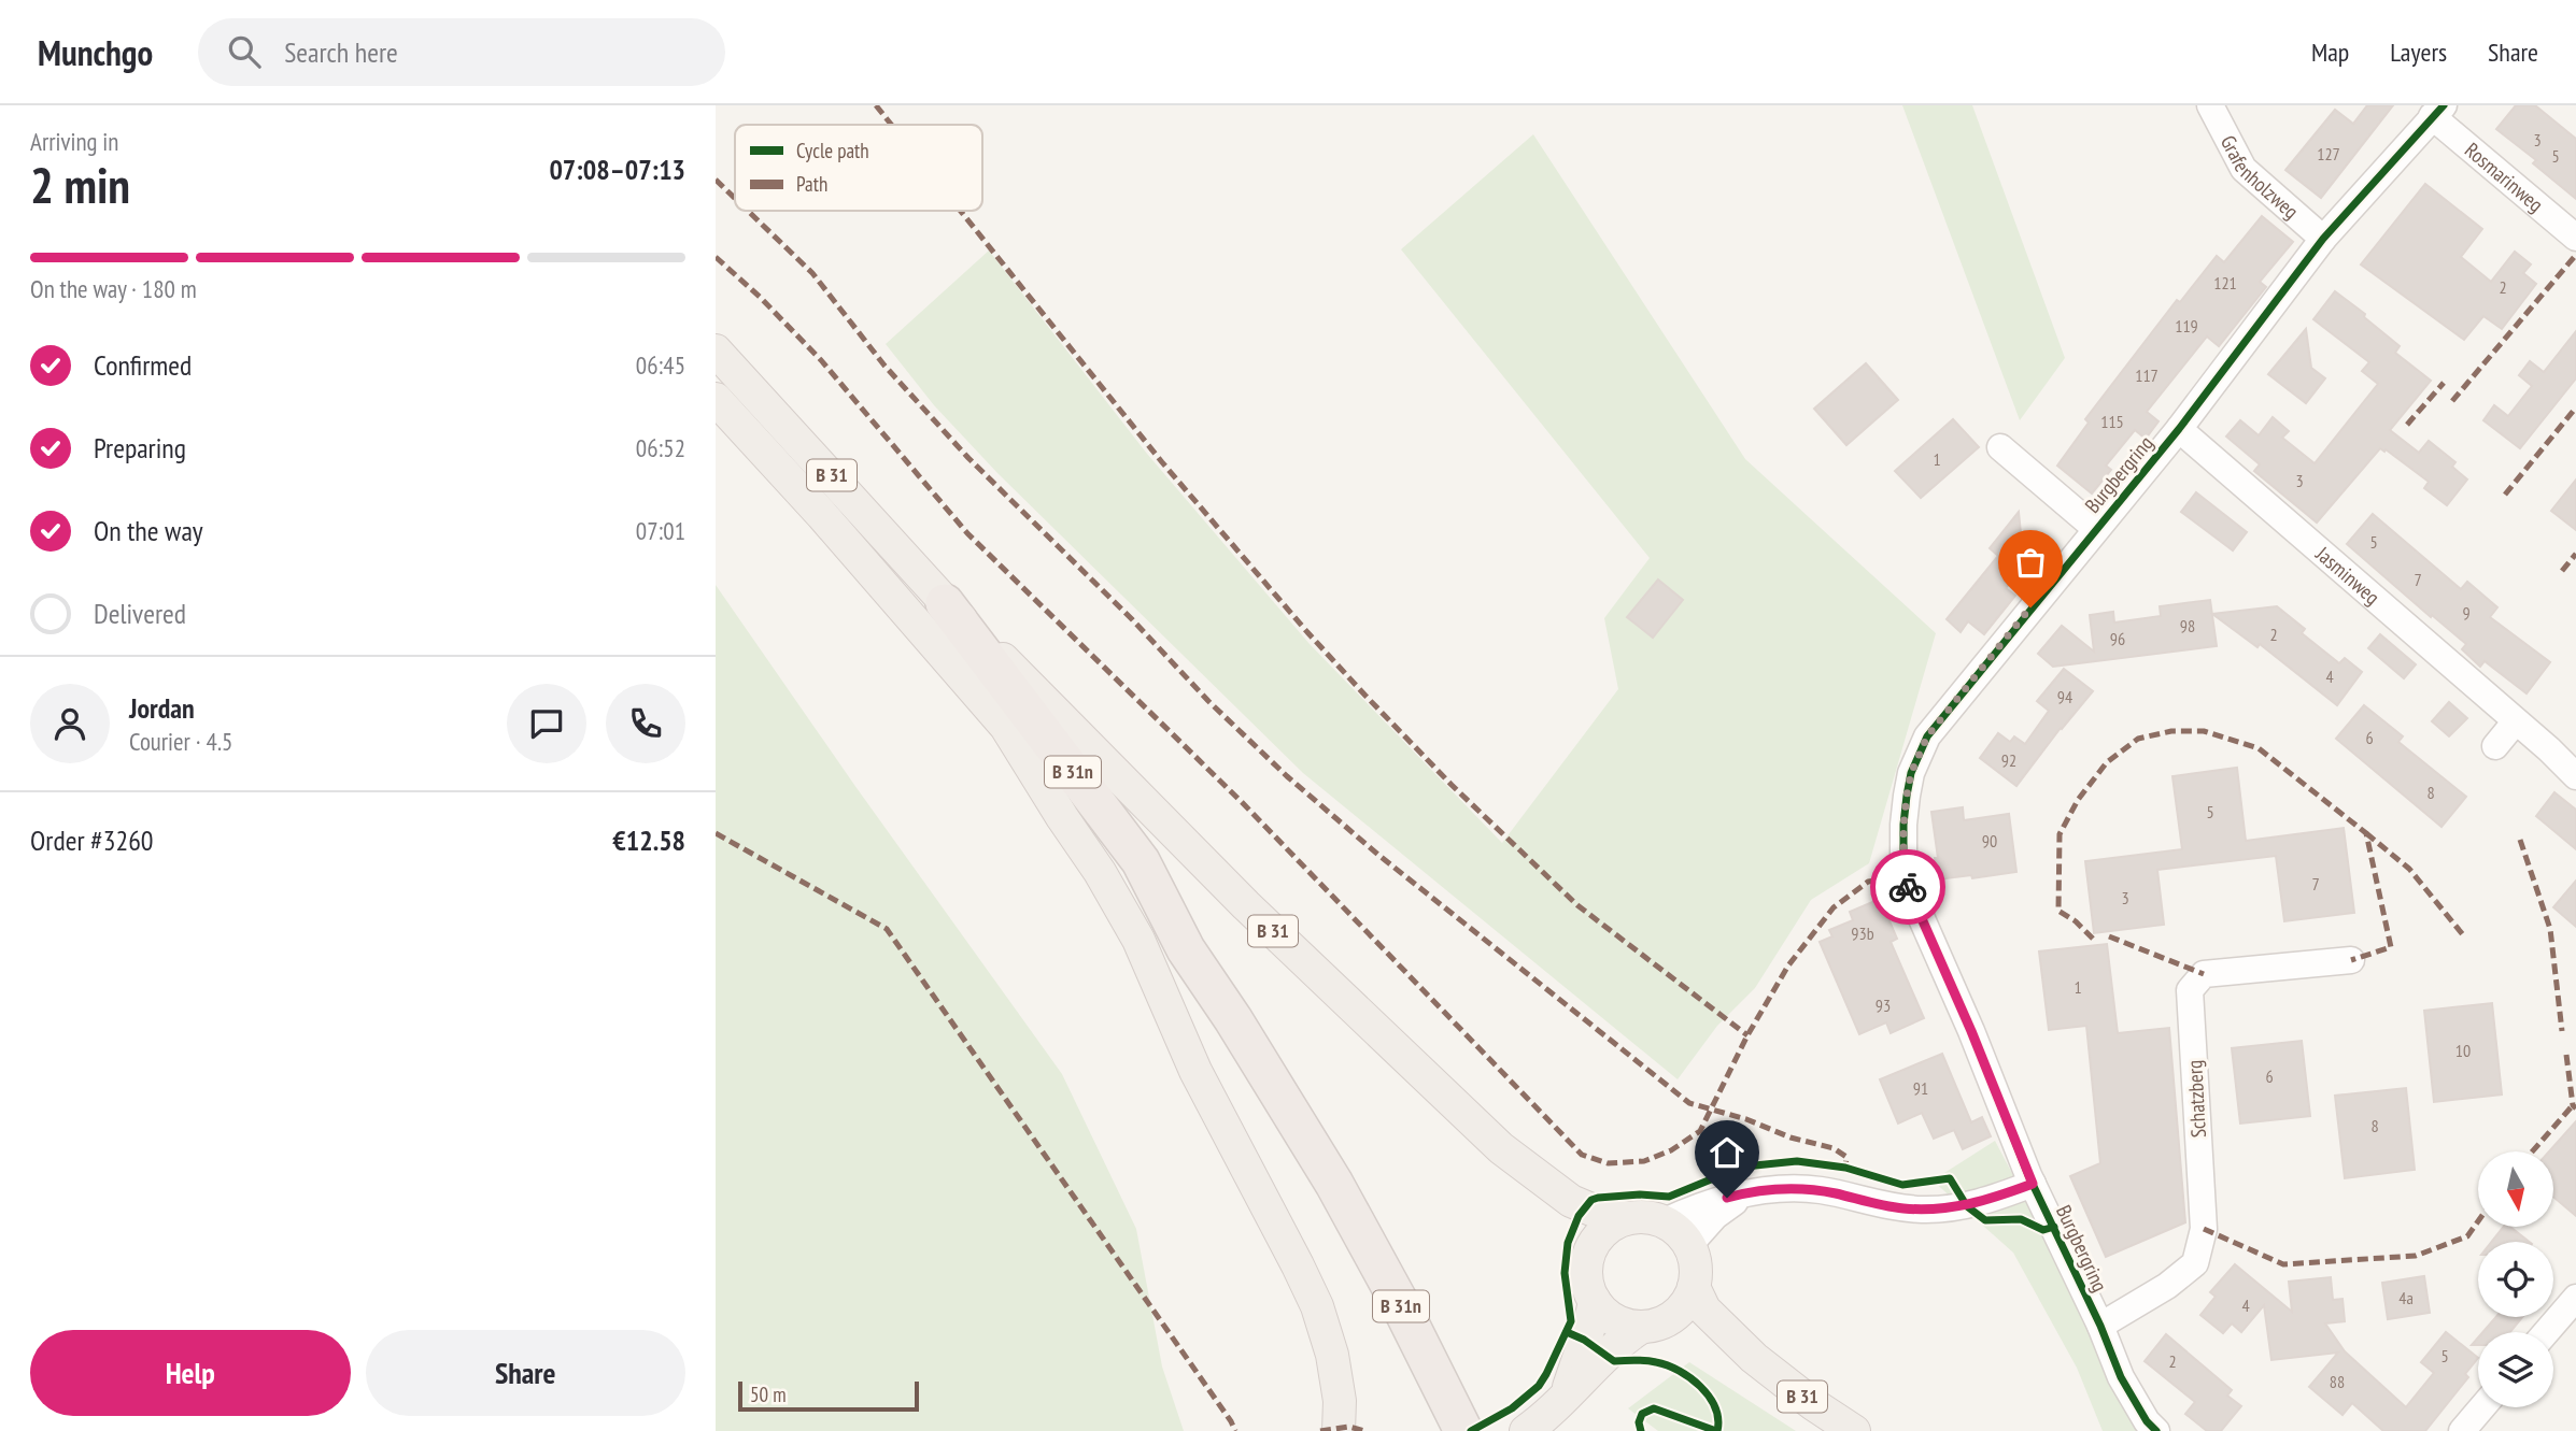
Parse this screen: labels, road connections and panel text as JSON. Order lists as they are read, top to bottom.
{
  "streets": {
    "highway": ["B 31n"],
    "main road": ["B 31"],
    "street": [
      "Grafenholzweg",
      "Rosmarinweg",
      "Burgbergring",
      "Jasminweg",
      "Schatzberg"
    ]
  },
  "crossings": [
    ["Grafenholzweg", "Burgbergring"],
    ["Rosmarinweg", "Burgbergring"],
    ["Burgbergring", "Jasminweg"],
    ["Burgbergring", "Schatzberg"],
    ["B 31", "B 31n"]
  ],
  "house_numbers": [
    "3",
    "127",
    "5",
    "121",
    "2",
    "119",
    "117",
    "115",
    "1",
    "3",
    "5",
    "7",
    "9",
    "98",
    "2",
    "96",
    "4",
    "94",
    "6",
    "92",
    "8",
    "5",
    "90",
    "7",
    "3",
    "93b",
    "1",
    "93",
    "10",
    "6",
    "91",
    "8",
    "4a",
    "4",
    "5",
    "2",
    "88"
  ],
  "legend": ["Cycle path", "Path"],
  "scale_bar": "50 m",
  "north": "bottom",
  "page": {
    "header": "Munchgo",
    "search": "Search here",
    "nav": ["Map", "Layers", "Share"],
    "heading": ["2 min", "Arriving in", "07:08–07:13"],
    "panel": [
      "Jordan",
      "Courier · 4.5",
      "Order #3260",
      "€12.58"
    ],
    "bar": "On the way · 180 m",
    "list": [
      ["Confirmed", "06:45"],
      ["Preparing", "06:52"],
      ["On the way", "07:01"],
      "Delivered"
    ],
    "buttons": ["Help", "Share"],
    "scale": "50 m"
  }
}
